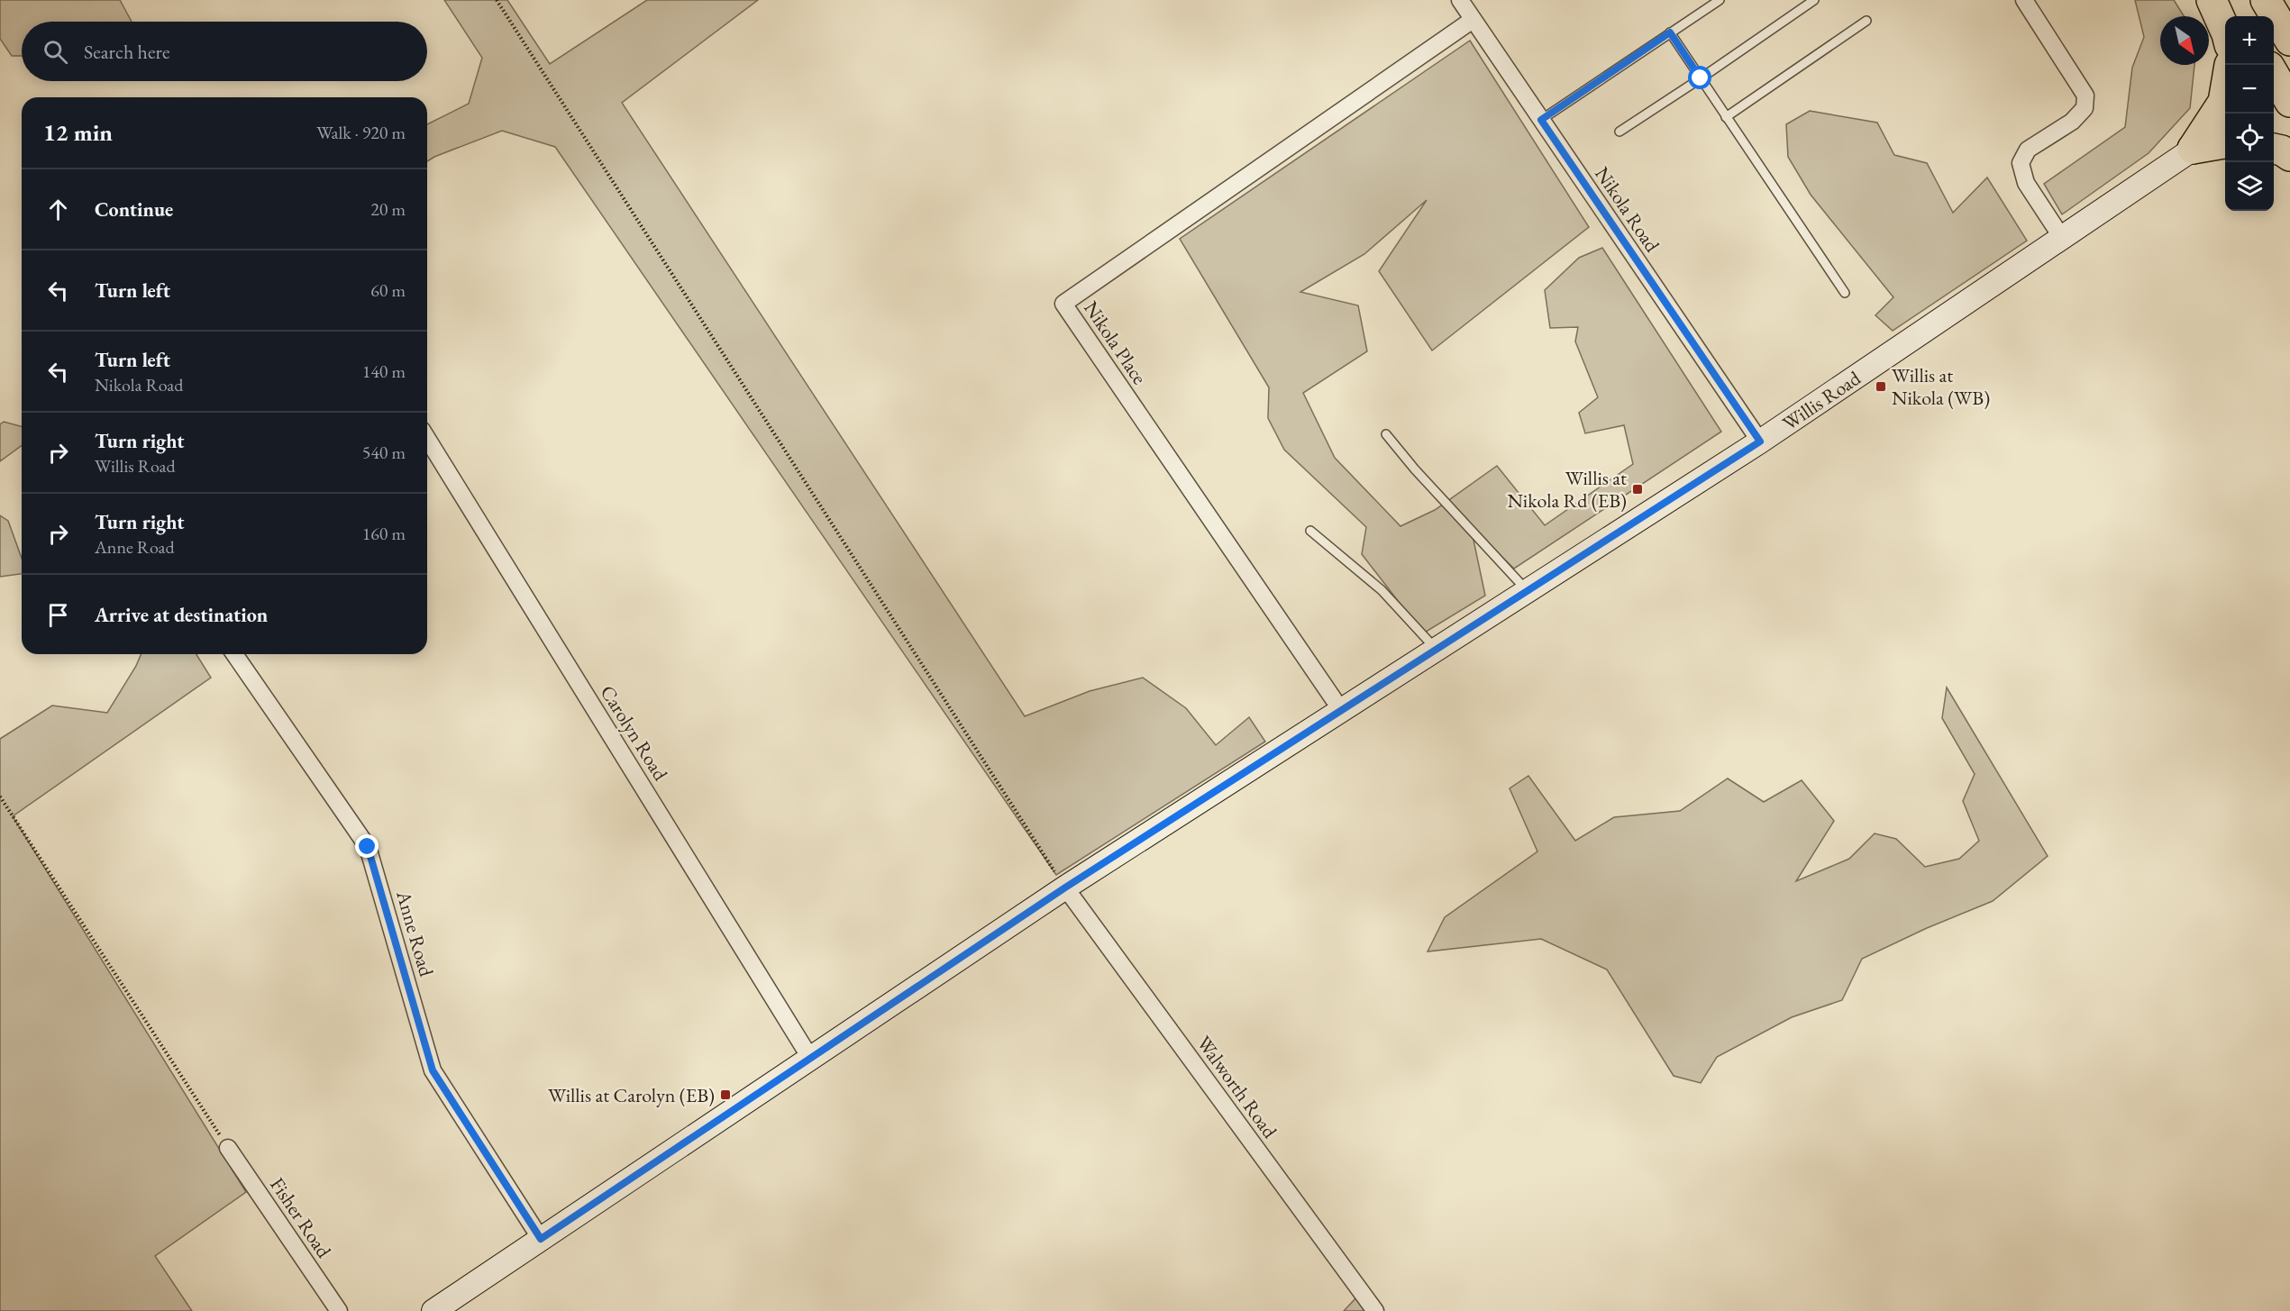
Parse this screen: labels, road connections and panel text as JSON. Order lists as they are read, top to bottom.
{
  "streets": {
    "street": [
      "Nikola Road",
      "Nikola Place",
      "Willis Road",
      "Carolyn Road",
      "Anne Road",
      "Walworth Road",
      "Fisher Road"
    ]
  },
  "crossings": [
    ["Nikola Road", "Nikola Place"],
    ["Nikola Road", "Willis Road"],
    ["Nikola Place", "Willis Road"],
    ["Willis Road", "Carolyn Road"],
    ["Willis Road", "Anne Road"],
    ["Willis Road", "Walworth Road"]
  ],
  "places": {
    "transit": ["Willis at Nikola (WB)", "Willis at Nikola Rd (EB)", "Willis at Carolyn (EB)"]
  },
  "north": "bottom right",
  "page": {
    "map_buttons": ["+", "−"],
    "search": "Search here",
    "heading": ["12 min", "Walk · 920 m"],
    "list": [
      ["Continue", "20 m"],
      ["Turn left", "60 m"],
      ["Turn left", "Nikola Road", "140 m"],
      ["Turn right", "Willis Road", "540 m"],
      ["Turn right", "Anne Road", "160 m"],
      "Arrive at destination"
    ]
  }
}
